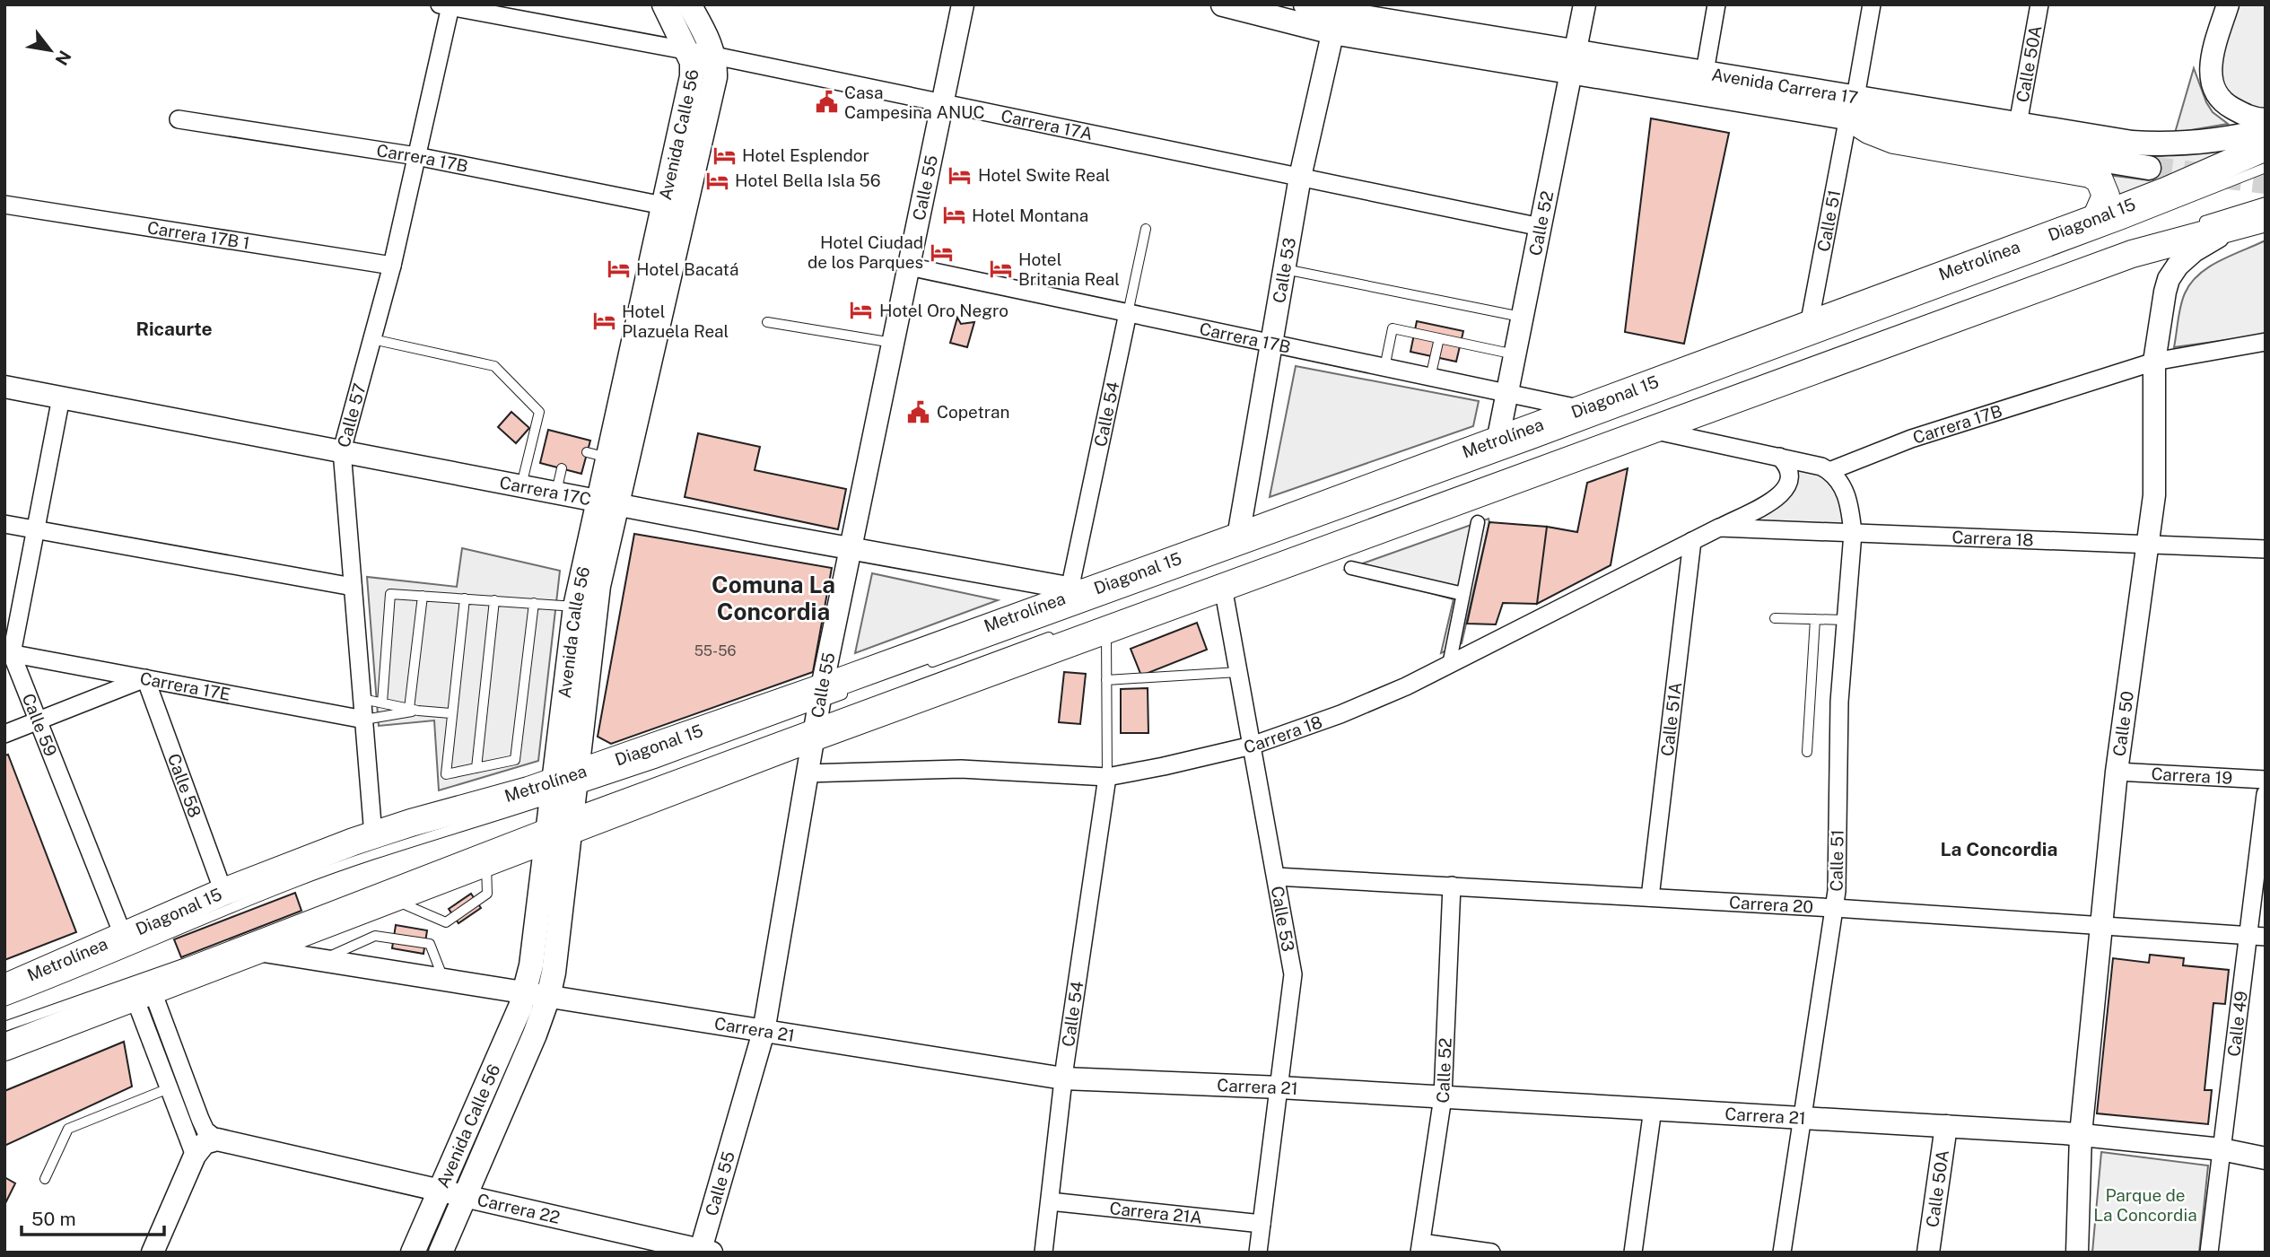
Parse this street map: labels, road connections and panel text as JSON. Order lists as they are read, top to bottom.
{
  "streets": {
    "main road": ["Avenida Carrera 17", "Avenida Calle 56", "Diagonal 15"],
    "street": [
      "Calle 50A",
      "Carrera 17A",
      "Carrera 17B",
      "Calle 55",
      "Calle 51",
      "Calle 52",
      "Carrera 17B 1",
      "Calle 53",
      "Calle 54",
      "Calle 57",
      "Carrera 17C",
      "Carrera 18",
      "Carrera 17E",
      "Calle 51A",
      "Calle 50",
      "Calle 59",
      "Carrera 19",
      "Calle 58",
      "Carrera 20",
      "Calle 49",
      "Carrera 21",
      "Carrera 22",
      "Carrera 21A"
    ],
    "lane": ["Metrolínea"]
  },
  "crossings": [
    ["Calle 50A", "Avenida Carrera 17"],
    ["Calle 50A", "Carrera 21"],
    ["Avenida Carrera 17", "Calle 51"],
    ["Avenida Carrera 17", "Calle 52"],
    ["Avenida Carrera 17", "Calle 53"],
    ["Carrera 17A", "Avenida Calle 56"],
    ["Carrera 17A", "Calle 55"],
    ["Carrera 17A", "Calle 52"],
    ["Carrera 17A", "Calle 53"],
    ["Carrera 17A", "Calle 57"],
    ["Avenida Calle 56", "Carrera 17B"],
    ["Avenida Calle 56", "Diagonal 15"],
    ["Avenida Calle 56", "Metrolínea"],
    ["Avenida Calle 56", "Carrera 17C"],
    ["Avenida Calle 56", "Carrera 21"],
    ["Avenida Calle 56", "Carrera 22"],
    ["Carrera 17B", "Calle 55"],
    ["Carrera 17B", "Diagonal 15"],
    ["Carrera 17B", "Calle 51"],
    ["Carrera 17B", "Calle 52"],
    ["Carrera 17B", "Calle 53"],
    ["Carrera 17B", "Calle 54"],
    ["Carrera 17B", "Calle 57"],
    ["Carrera 17B", "Calle 50"],
    ["Calle 55", "Diagonal 15"],
    ["Calle 55", "Metrolínea"],
    ["Calle 55", "Carrera 17C"],
    ["Calle 55", "Carrera 18"],
    ["Calle 55", "Carrera 21"],
    ["Calle 55", "Carrera 22"],
    ["Diagonal 15", "Calle 51"],
    ["Diagonal 15", "Calle 52"],
    ["Diagonal 15", "Metrolínea"],
    ["Diagonal 15", "Calle 53"],
    ["Diagonal 15", "Calle 54"],
    ["Diagonal 15", "Calle 57"],
    ["Diagonal 15", "Carrera 17C"],
    ["Diagonal 15", "Calle 50"],
    ["Diagonal 15", "Calle 59"],
    ["Diagonal 15", "Calle 58"],
    ["Diagonal 15", "Carrera 21"],
    ["Calle 51", "Carrera 18"],
    ["Calle 51", "Carrera 20"],
    ["Calle 51", "Carrera 21"],
    ["Calle 52", "Carrera 20"],
    ["Calle 52", "Carrera 21"],
    ["Carrera 17B 1", "Calle 57"],
    ["Calle 53", "Carrera 18"],
    ["Calle 53", "Carrera 20"],
    ["Calle 53", "Carrera 21"],
    ["Calle 53", "Carrera 21A"],
    ["Calle 54", "Carrera 17C"],
    ["Calle 54", "Carrera 18"],
    ["Calle 54", "Carrera 21"],
    ["Calle 54", "Carrera 21A"],
    ["Calle 57", "Carrera 17C"],
    ["Calle 57", "Carrera 17E"],
    ["Carrera 18", "Calle 51A"],
    ["Carrera 18", "Calle 50"],
    ["Carrera 17E", "Calle 59"],
    ["Carrera 17E", "Calle 58"],
    ["Calle 51A", "Carrera 20"],
    ["Calle 50", "Carrera 19"],
    ["Calle 50", "Carrera 20"],
    ["Calle 50", "Carrera 21"],
    ["Carrera 20", "Calle 49"],
    ["Calle 49", "Carrera 21"]
  ],
  "districts": ["Ricaurte", "Comuna La Concordia", "La Concordia"],
  "parks": ["Parque de La Concordia"],
  "places": {
    "public building": ["Casa Campesina ANUC", "Copetran"],
    "hotel": [
      "Hotel Esplendor",
      "Hotel Swite Real",
      "Hotel Bella Isla 56",
      "Hotel Montana",
      "Hotel Ciudad de los Parques",
      "Hotel Bacatá",
      "Hotel Britania Real",
      "Hotel Oro Negro",
      "Hotel Plazuela Real"
    ]
  },
  "house_numbers": ["55-56"],
  "scale_bar": "50 m",
  "north": "bottom right"
}
